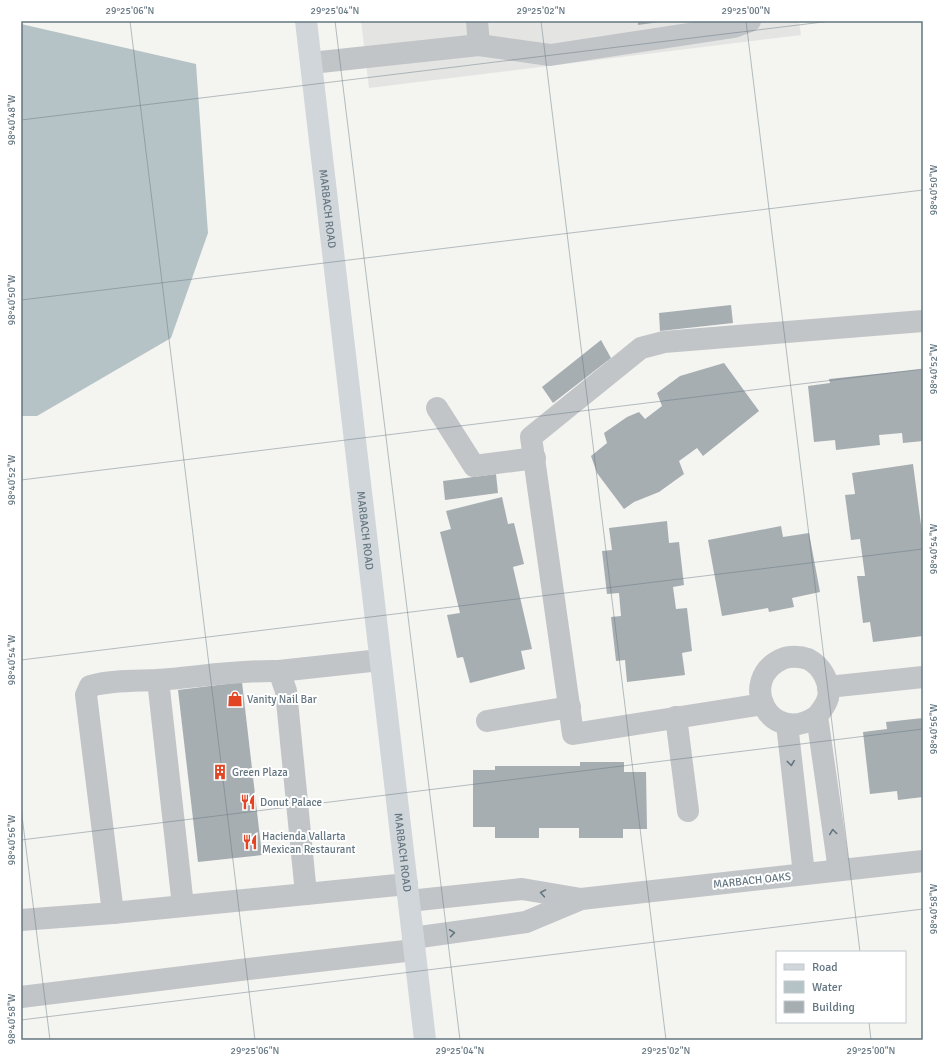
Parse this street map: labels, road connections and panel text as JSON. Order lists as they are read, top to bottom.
{
  "streets": {
    "main road": ["MARBACH ROAD"],
    "street": ["MARBACH OAKS"]
  },
  "crossings": [
    ["MARBACH ROAD", "MARBACH OAKS"]
  ],
  "places": {
    "shop": ["Vanity Nail Bar"],
    "building": ["Green Plaza"],
    "restaurant": ["Donut Palace", "Hacienda Vallarta Mexican Restaurant"]
  },
  "legend": ["Road", "Water", "Building"],
  "coordinates": [
    "29°25'06\"N",
    "29°25'04\"N",
    "29°25'02\"N",
    "29°25'00\"N",
    "98°40'48\"W",
    "98°40'50\"W",
    "98°40'52\"W",
    "98°40'54\"W",
    "98°40'56\"W",
    "98°40'58\"W"
  ]
}
